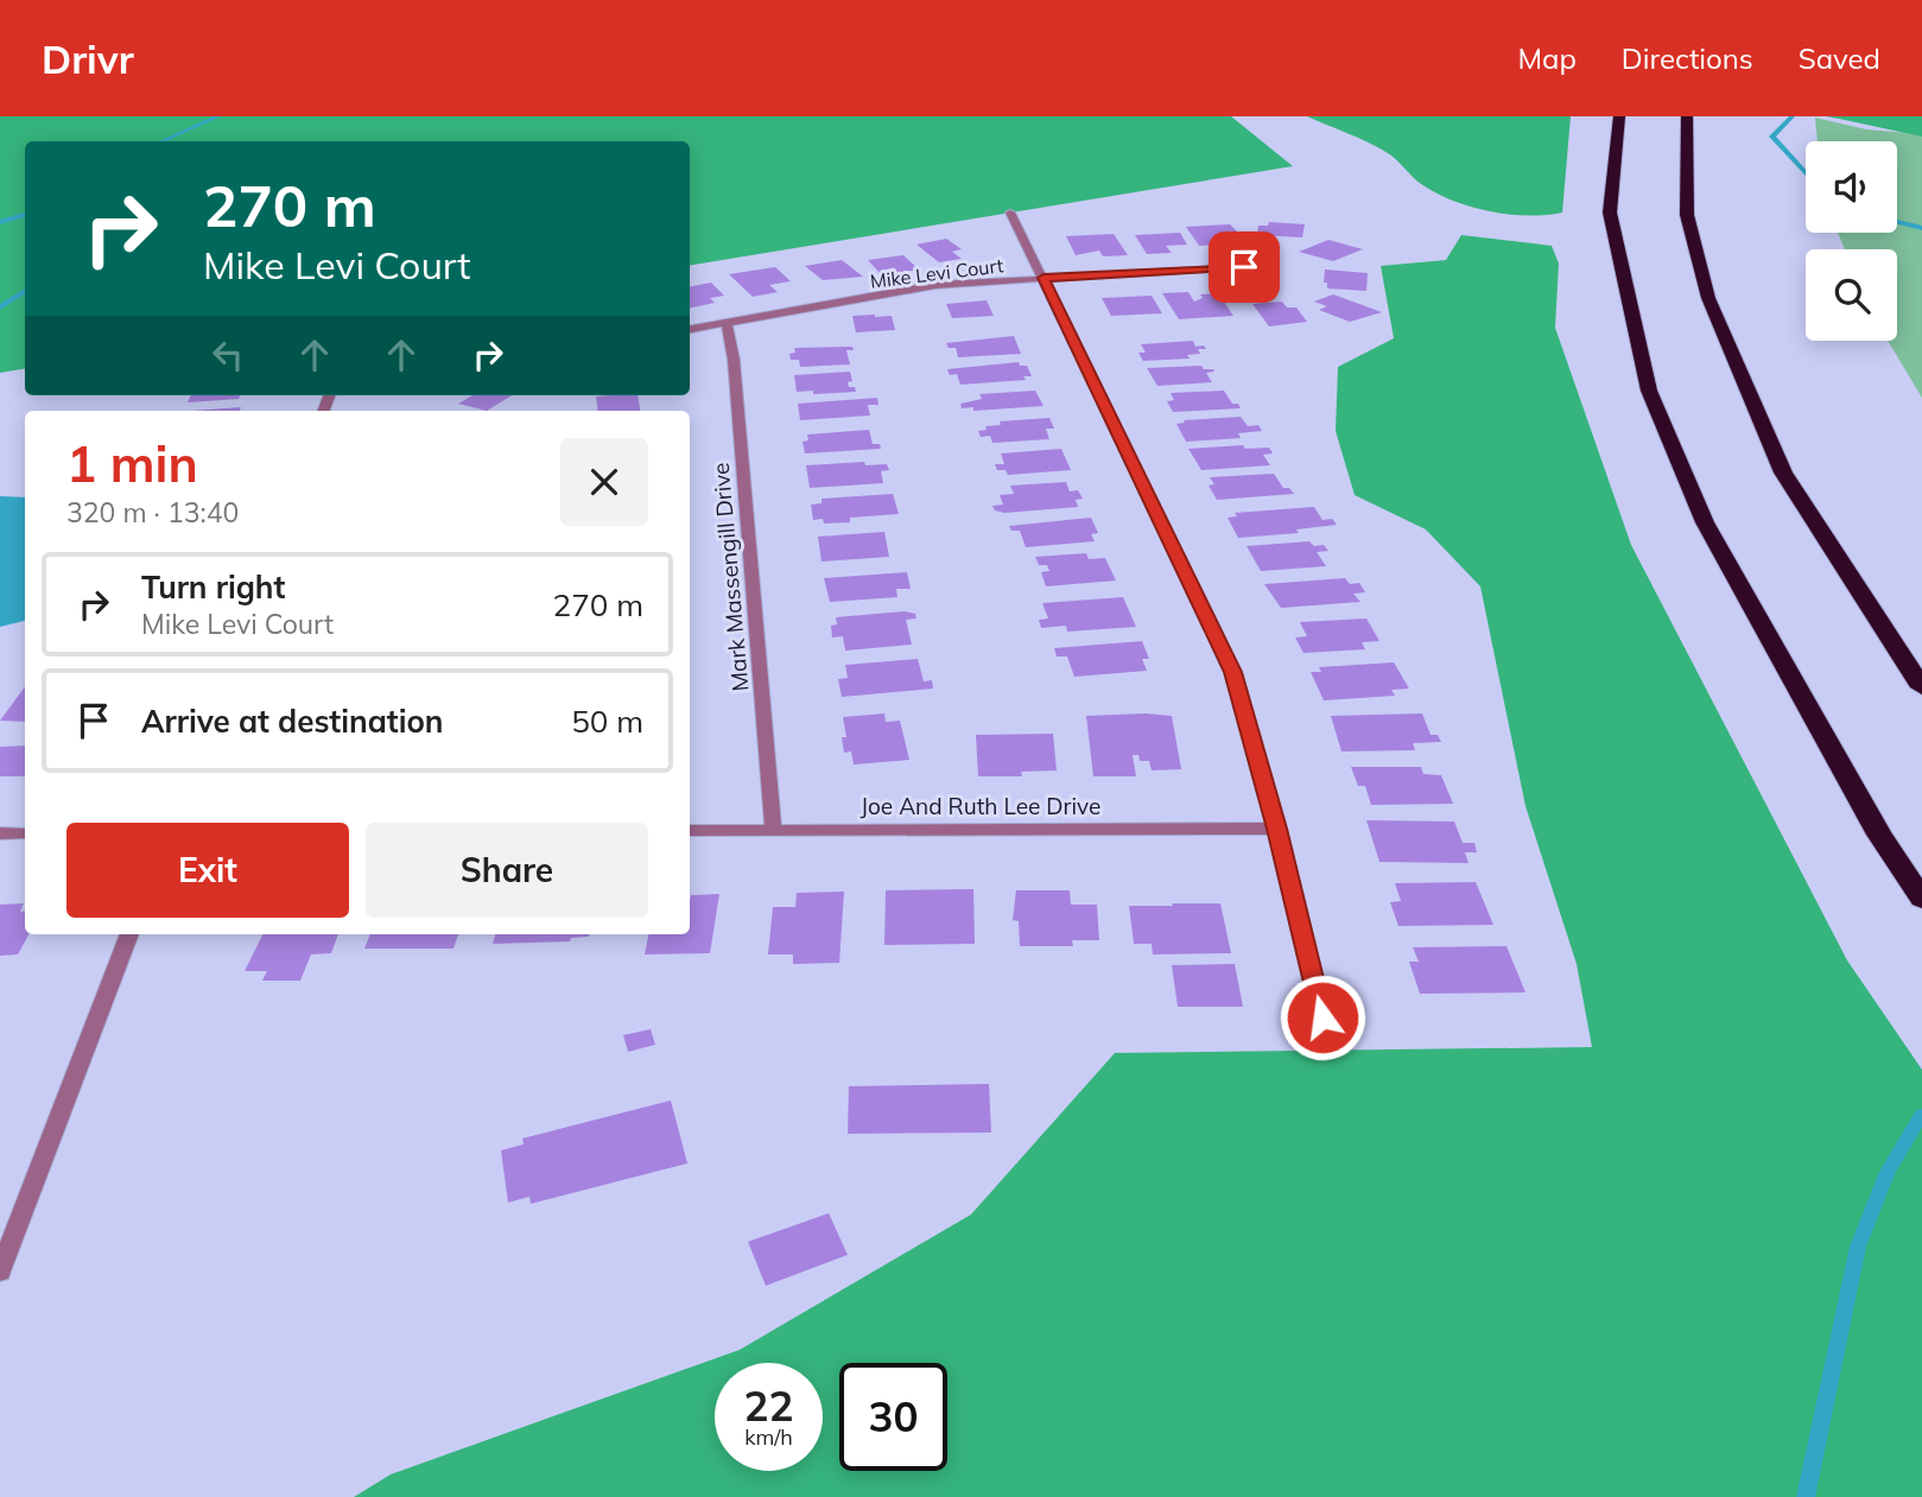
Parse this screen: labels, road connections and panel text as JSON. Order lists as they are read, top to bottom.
{
  "streets": {
    "street": ["Mike Levi Court", "Mark Massengill Drive", "Joe And Ruth Lee Drive"]
  },
  "crossings": [
    ["Mike Levi Court", "Mark Massengill Drive"],
    ["Mark Massengill Drive", "Joe And Ruth Lee Drive"]
  ],
  "page": {
    "header": "Drivr",
    "nav": ["Map", "Directions", "Saved"],
    "turn": ["270 m", "Mike Levi Court"],
    "heading": ["1 min", "320 m · 13:40"],
    "list": [
      {
        "name": "Turn right",
        "note": "Mike Levi Court",
        "value": "270 m"
      },
      {
        "name": "Arrive at destination",
        "value": "50 m"
      }
    ],
    "buttons": ["Exit", "Share"],
    "speed": "22 km/h",
    "limit": "30"
  }
}
